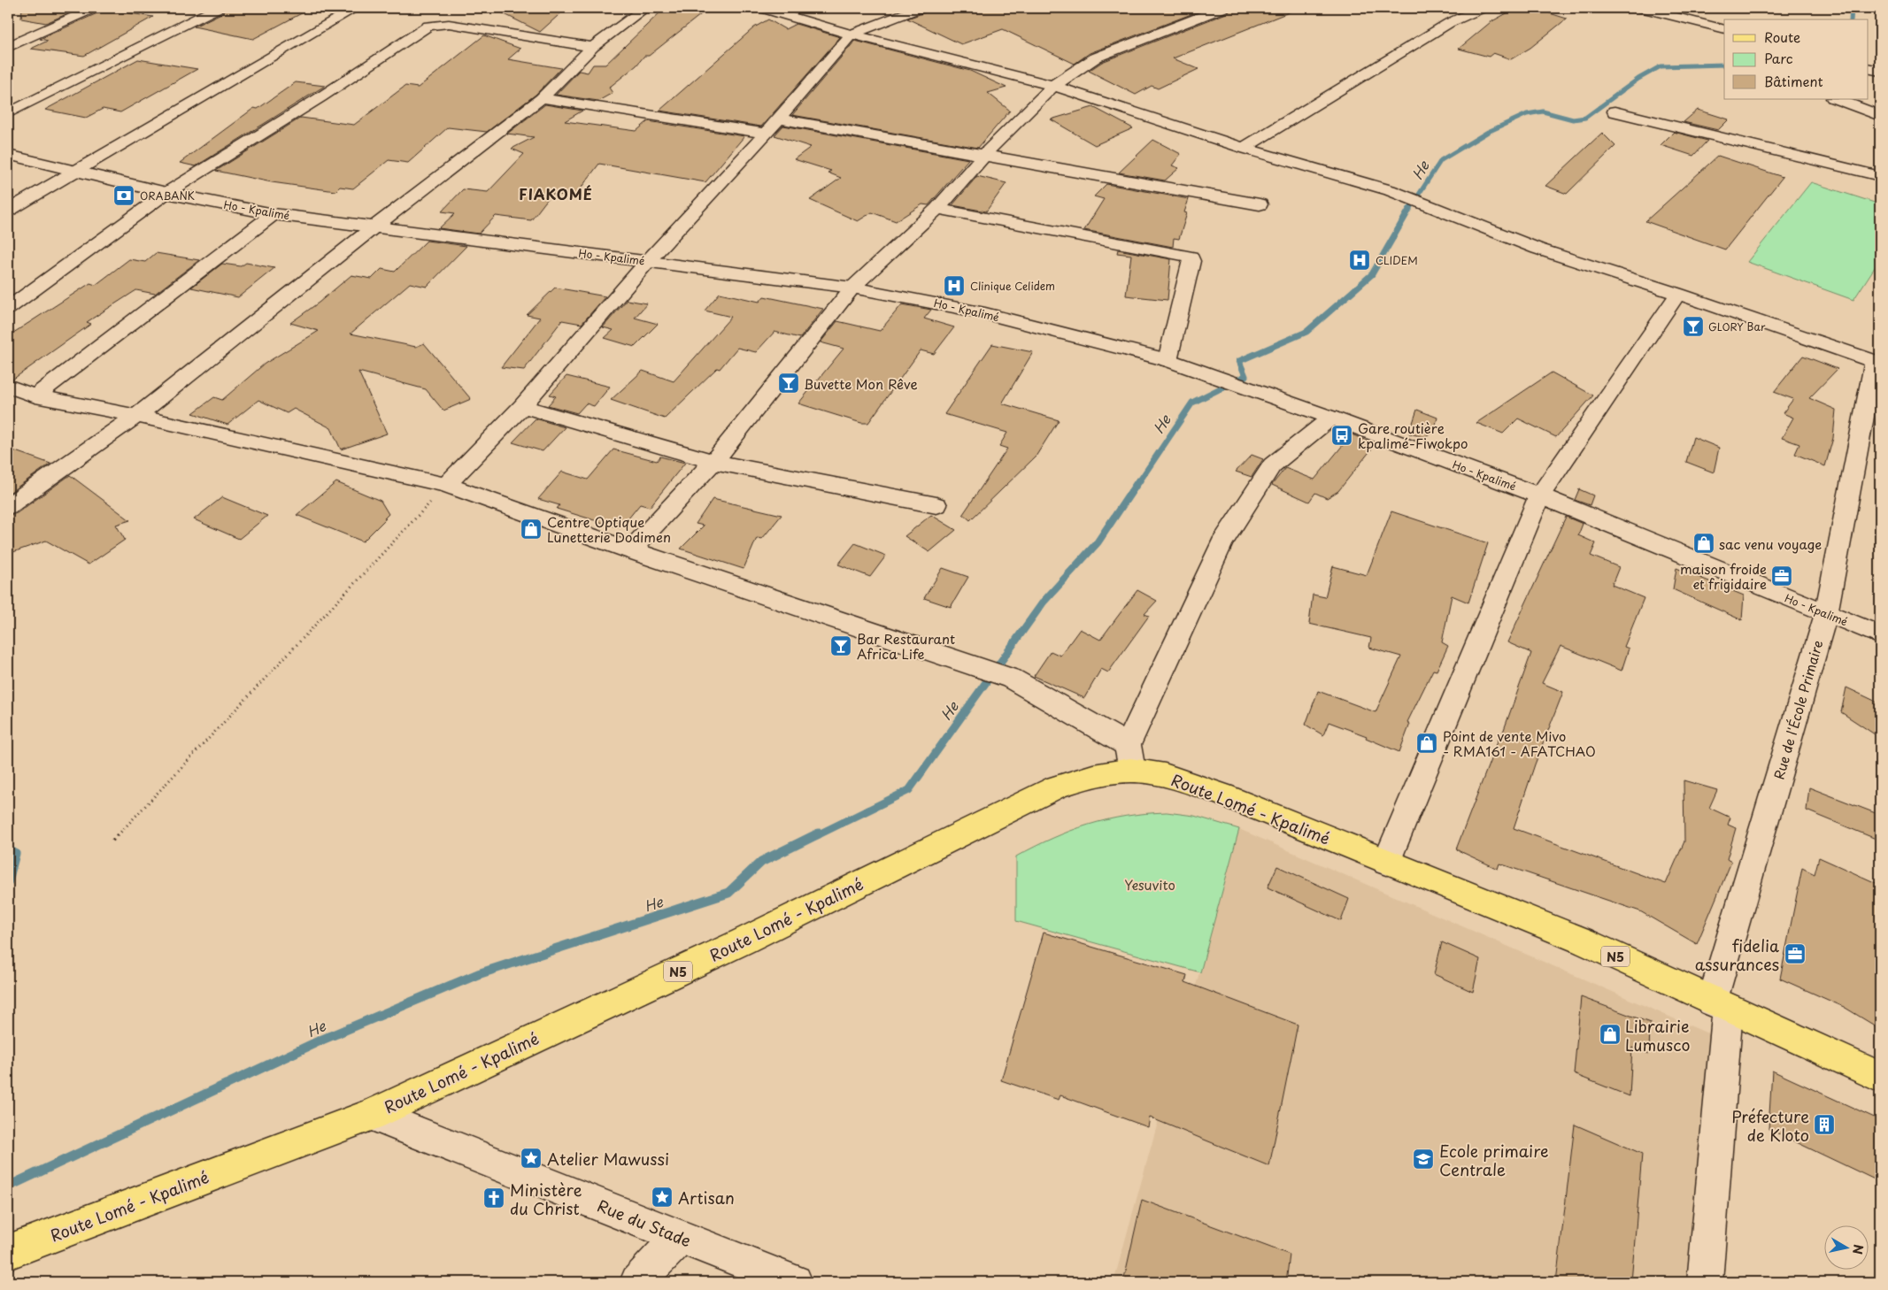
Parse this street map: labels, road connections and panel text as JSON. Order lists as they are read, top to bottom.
{
  "streets": {
    "main road": ["Route Lomé - Kpalimé", "N5"],
    "street": ["Ho - Kpalimé", "Rue de l'École Primaire", "Rue du Stade"]
  },
  "crossings": [
    ["Ho - Kpalimé", "Rue de l'École Primaire"],
    ["Rue de l'École Primaire", "N5"],
    ["Route Lomé - Kpalimé", "N5"],
    ["Route Lomé - Kpalimé", "Rue du Stade"]
  ],
  "districts": ["FIAKOMÉ"],
  "water": ["He"],
  "parks": ["Yesuvito"],
  "places": {
    "bank": ["ORABANK"],
    "hospital": ["CLIDEM", "Clinique Celidem"],
    "bar": ["GLORY Bar", "Buvette Mon Rêve", "Bar Restaurant Africa Life"],
    "bus stop": ["Gare routière kpalimé-Fiwokpo"],
    "shop": [
      "Centre Optique Lunetterie Dodimen",
      "sac venu voyage",
      "Point de vente Mivo - RMA161 - AFATCHAO",
      "Librairie Lumusco"
    ],
    "office": ["maison froide et frigidaire", "fidelia assurances"],
    "building": ["Préfecture de Kloto"],
    "place": ["Atelier Mawussi", "Artisan"],
    "school or university": ["Ecole primaire Centrale"],
    "church": ["Ministère du Christ"]
  },
  "legend": ["Route", "Parc", "Bâtiment"],
  "north": "right"
}
